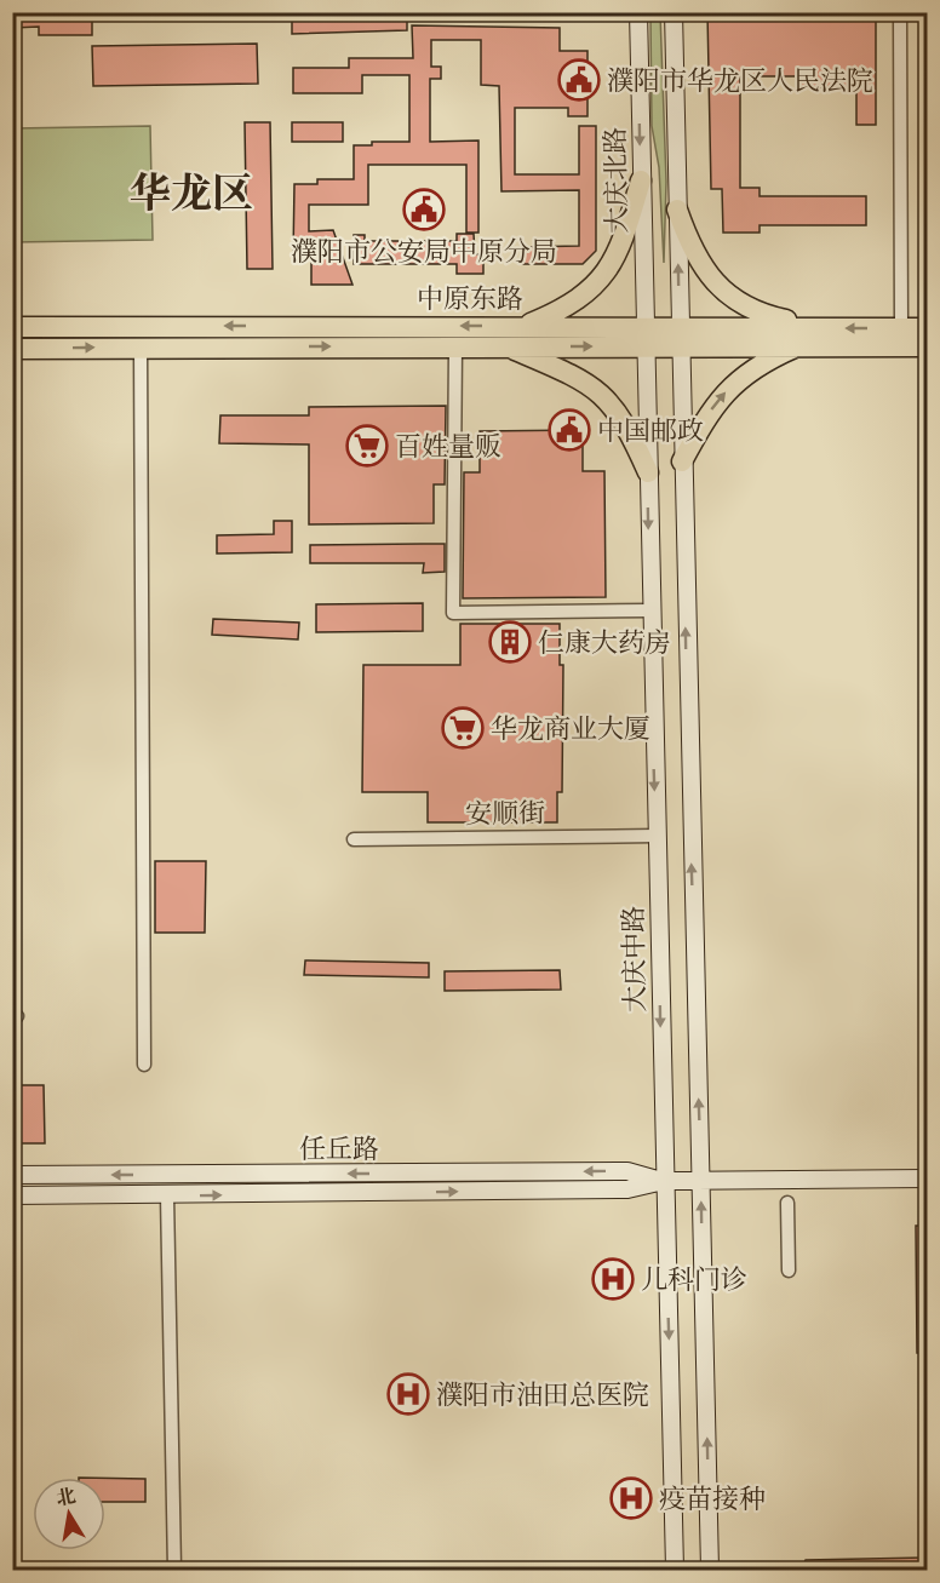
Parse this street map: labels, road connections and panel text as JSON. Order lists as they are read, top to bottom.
{
  "streets": {
    "main road": [
      "大庆北路",
      "中原东路",
      "大庆中路",
      "任丘路"
    ],
    "street": ["安顺街"]
  },
  "crossings": [
    ["大庆北路", "中原东路"],
    ["大庆北路", "大庆中路"],
    ["中原东路", "大庆中路"],
    ["安顺街", "大庆中路"],
    ["大庆中路", "任丘路"]
  ],
  "districts": ["华龙区"],
  "places": {
    "public building": ["濮阳市华龙区人民法院", "濮阳市公安局中原分局", "中国邮政"],
    "supermarket": ["百姓量贩", "华龙商业大厦"],
    "building": ["仁康大药房"],
    "hospital": ["儿科门诊", "濮阳市油田总医院", "疫苗接种"]
  },
  "north": "top"
}
